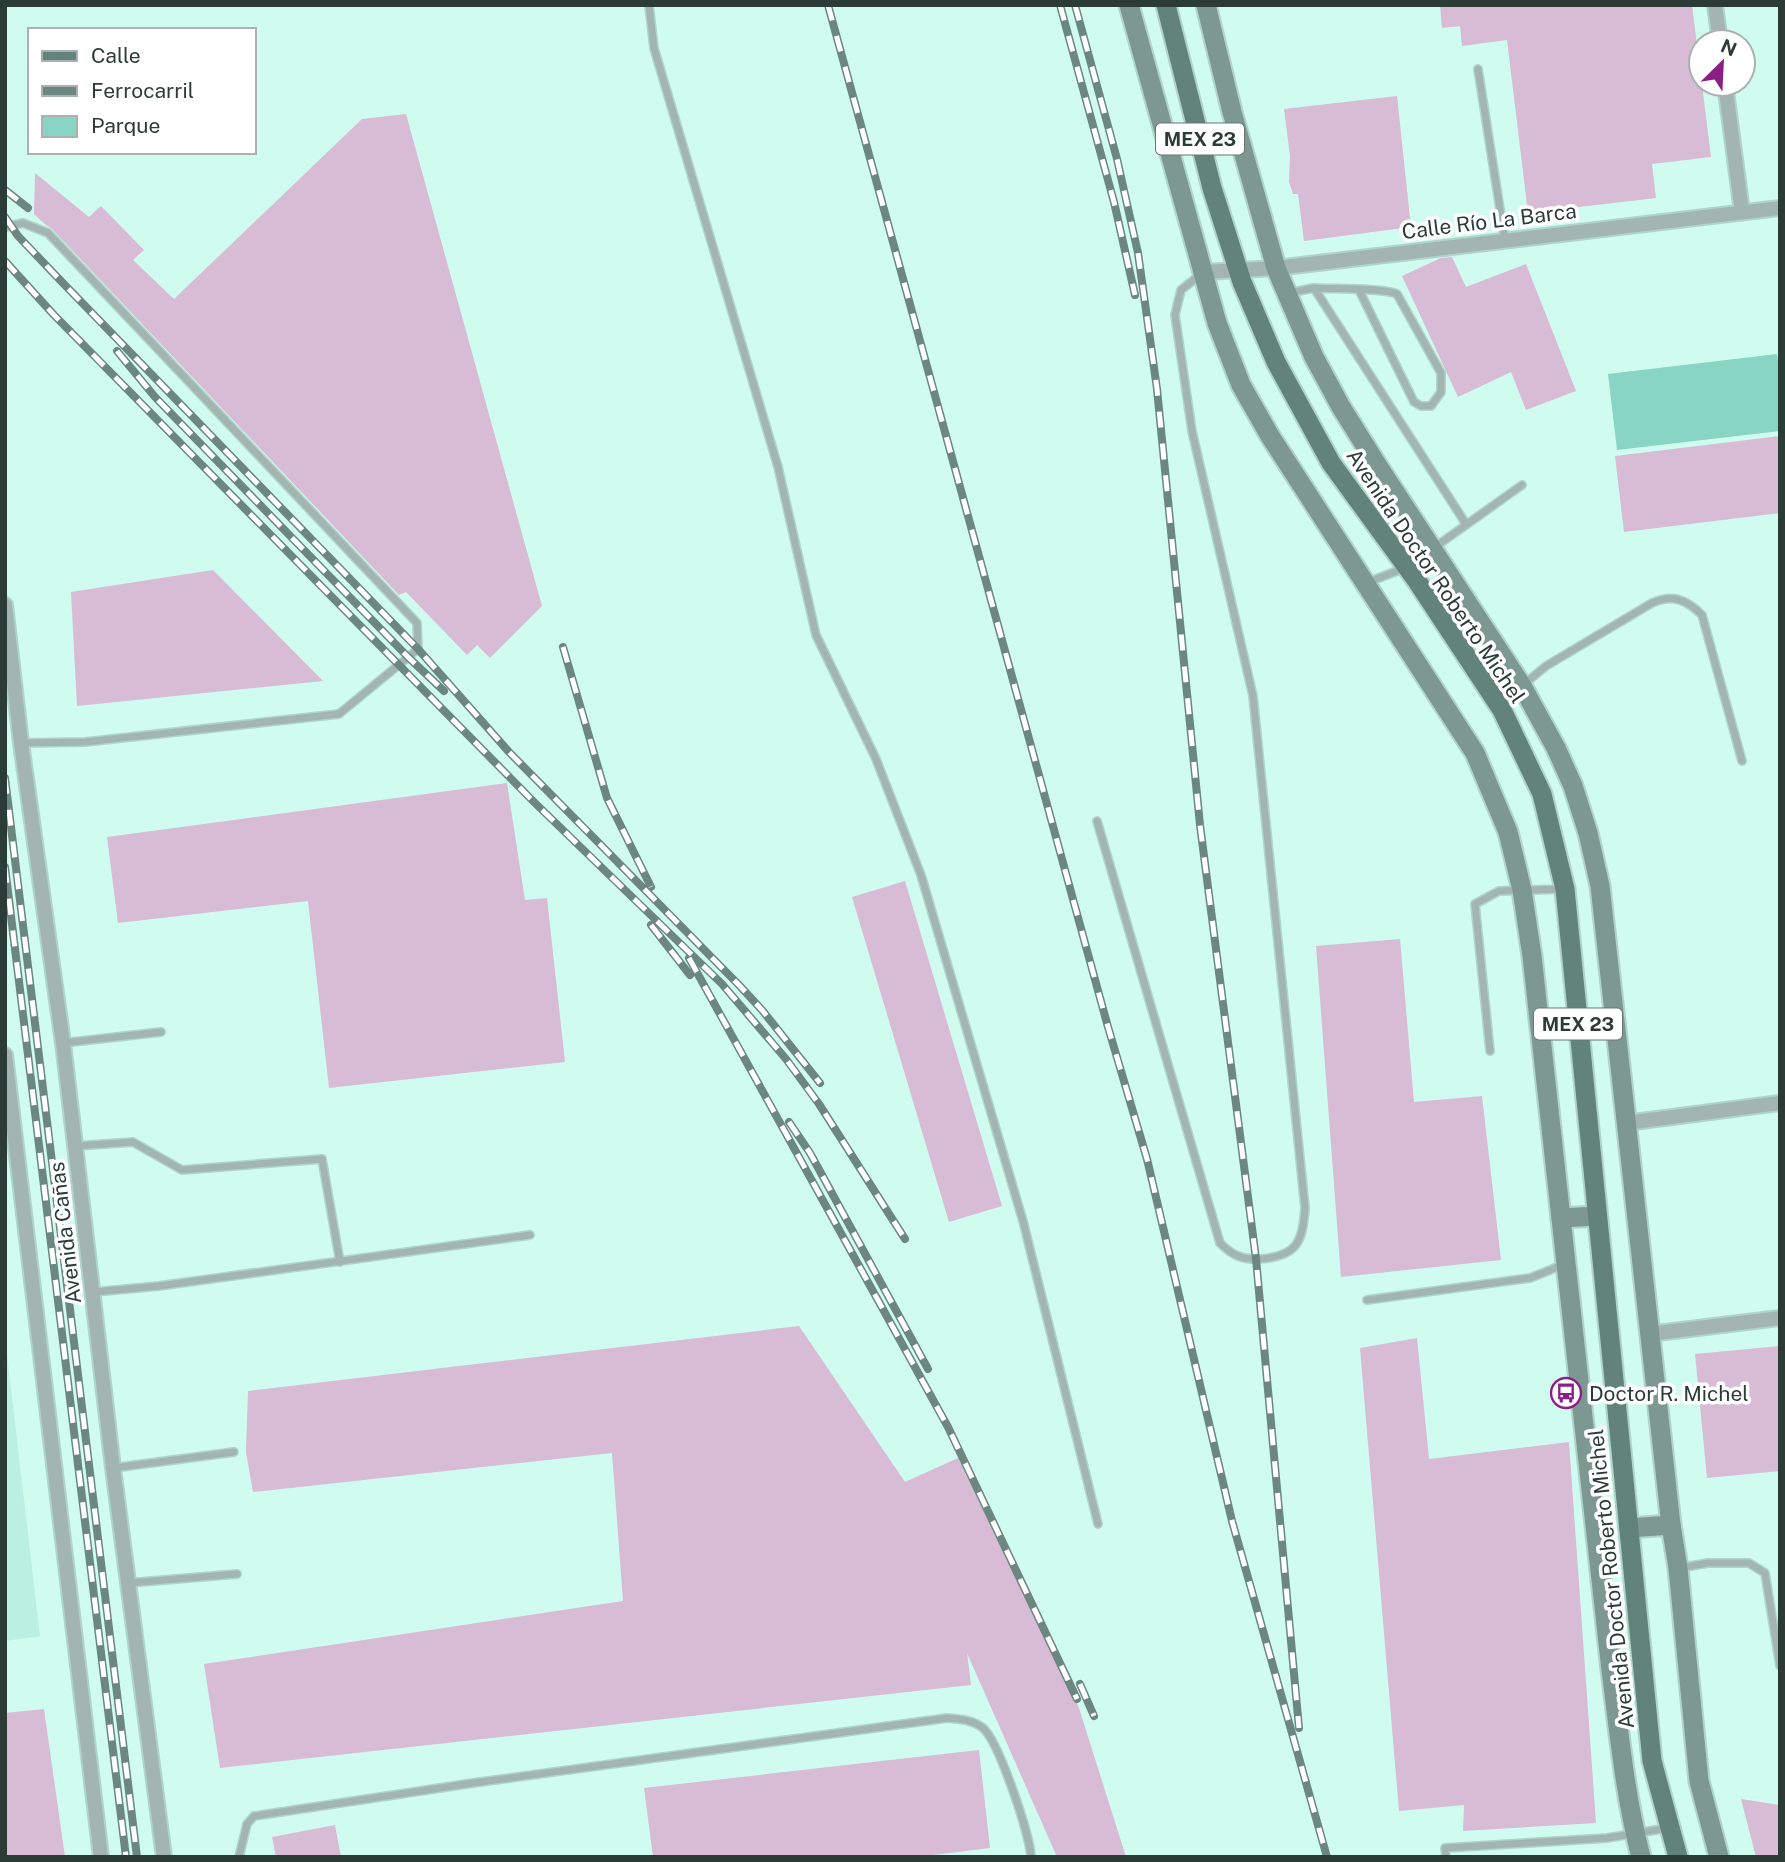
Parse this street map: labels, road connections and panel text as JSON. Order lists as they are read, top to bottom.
{
  "streets": {
    "main road": ["MEX 23", "Avenida Doctor Roberto Michel"],
    "street": ["Calle Río La Barca", "Avenida Cañas"]
  },
  "crossings": [
    ["Calle Río La Barca", "Avenida Doctor Roberto Michel"]
  ],
  "places": {
    "bus stop": ["Doctor R. Michel"]
  },
  "legend": ["Calle", "Ferrocarril", "Parque"],
  "north": "top right"
}
